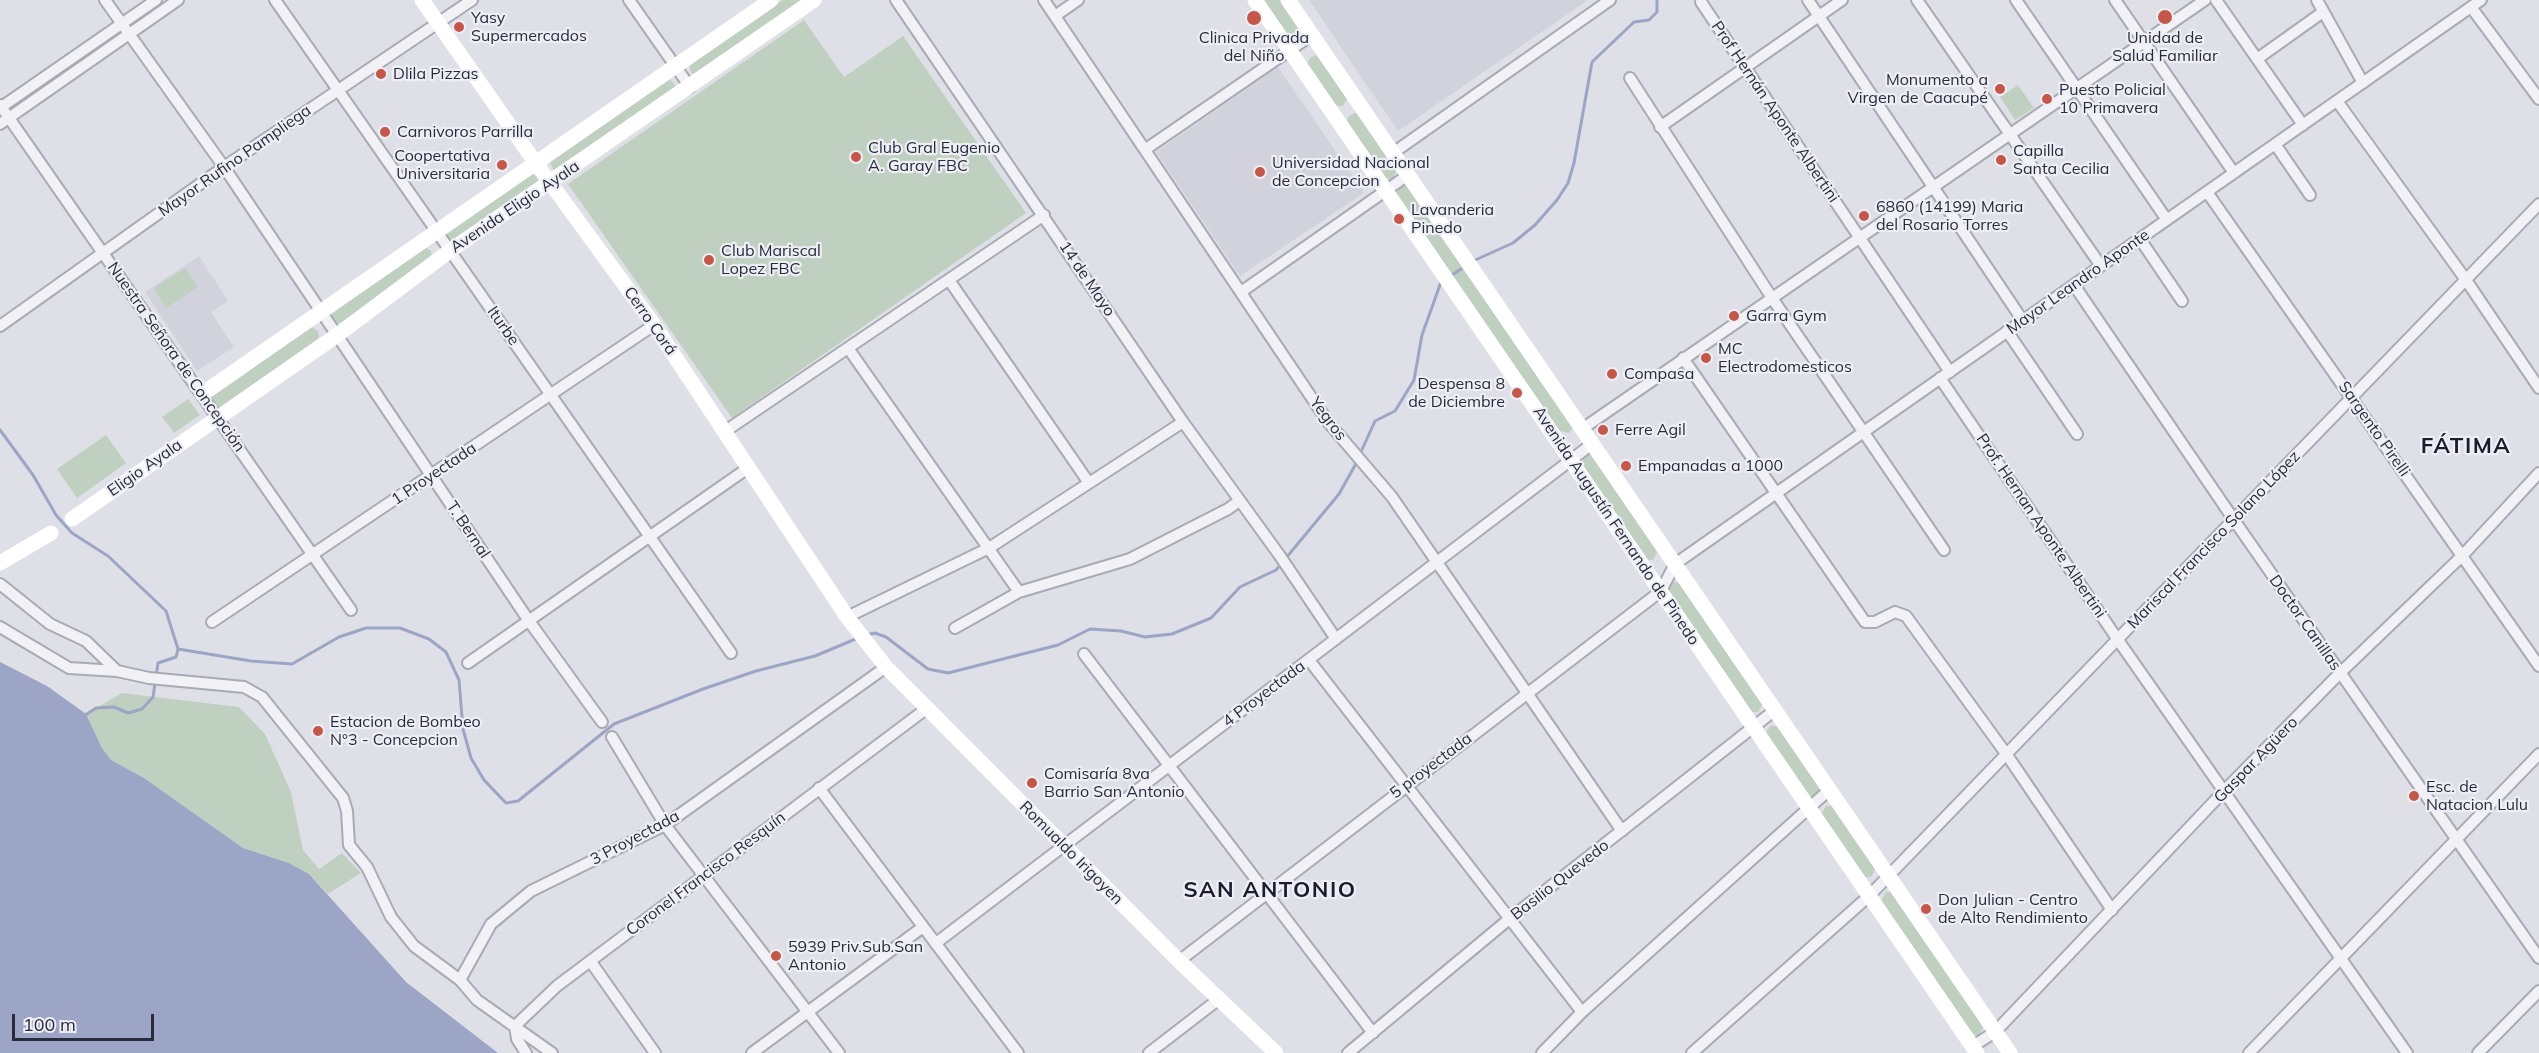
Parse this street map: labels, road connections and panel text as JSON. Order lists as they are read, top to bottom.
{
  "streets": {
    "street": [
      "Prof Hernán Aponte Albertini",
      "Mayor Rufino Pampliega",
      "Avenida Eligio Ayala",
      "14 de Mayo",
      "Mayor Leandro Aponte",
      "Cerro Corá",
      "Iturbe",
      "Nuestra Señora de Concepción",
      "Yegros",
      "Sargento Pirelli",
      "Eligio Ayala",
      "1 Proyectada",
      "Avenida Augustín Fernando de Pinedo",
      "Prof. Hernan Aponte Albertini",
      "T. Bernal",
      "Mariscal Francisco Solano López",
      "Doctor Canillas",
      "4 Proyectada",
      "Gaspar Agüero",
      "5 proyectada",
      "3 Proyectada",
      "Romualdo Irigoyen",
      "Coronel Francisco Resquín",
      "Basilio Quevedo"
    ]
  },
  "crossings": [
    ["Prof Hernán Aponte Albertini", "Mayor Leandro Aponte"],
    ["Mayor Rufino Pampliega", "Cerro Corá"],
    ["Mayor Rufino Pampliega", "Iturbe"],
    ["Mayor Rufino Pampliega", "Nuestra Señora de Concepción"],
    ["Mayor Rufino Pampliega", "T. Bernal"],
    ["Avenida Eligio Ayala", "Cerro Corá"],
    ["Avenida Eligio Ayala", "Iturbe"],
    ["Avenida Eligio Ayala", "Nuestra Señora de Concepción"],
    ["Avenida Eligio Ayala", "Eligio Ayala"],
    ["Avenida Eligio Ayala", "T. Bernal"],
    ["14 de Mayo", "4 Proyectada"],
    ["Mayor Leandro Aponte", "Sargento Pirelli"],
    ["Mayor Leandro Aponte", "Avenida Augustín Fernando de Pinedo"],
    ["Mayor Leandro Aponte", "Prof. Hernan Aponte Albertini"],
    ["Mayor Leandro Aponte", "Doctor Canillas"],
    ["Mayor Leandro Aponte", "5 proyectada"],
    ["Cerro Corá", "1 Proyectada"],
    ["Cerro Corá", "Romualdo Irigoyen"],
    ["Iturbe", "1 Proyectada"],
    ["Nuestra Señora de Concepción", "Eligio Ayala"],
    ["Nuestra Señora de Concepción", "1 Proyectada"],
    ["Yegros", "4 Proyectada"],
    ["Yegros", "5 proyectada"],
    ["Yegros", "Basilio Quevedo"],
    ["Sargento Pirelli", "Mariscal Francisco Solano López"],
    ["Sargento Pirelli", "Gaspar Agüero"],
    ["1 Proyectada", "T. Bernal"],
    ["Avenida Augustín Fernando de Pinedo", "Mariscal Francisco Solano López"],
    ["Avenida Augustín Fernando de Pinedo", "4 Proyectada"],
    ["Avenida Augustín Fernando de Pinedo", "Gaspar Agüero"],
    ["Avenida Augustín Fernando de Pinedo", "5 proyectada"],
    ["Avenida Augustín Fernando de Pinedo", "Basilio Quevedo"],
    ["Prof. Hernan Aponte Albertini", "Mariscal Francisco Solano López"],
    ["Prof. Hernan Aponte Albertini", "Gaspar Agüero"],
    ["Mariscal Francisco Solano López", "Doctor Canillas"],
    ["Doctor Canillas", "Gaspar Agüero"],
    ["4 Proyectada", "Romualdo Irigoyen"],
    ["5 proyectada", "Romualdo Irigoyen"],
    ["3 Proyectada", "Romualdo Irigoyen"],
    ["Romualdo Irigoyen", "Coronel Francisco Resquín"]
  ],
  "districts": ["FÁTIMA", "SAN ANTONIO"],
  "places": [
    "Unidad de Salud Familiar",
    "Clinica Privada del Niño",
    "Yasy Supermercados",
    "Dlila Pizzas",
    "Monumento a Virgen de Caacupé",
    "Puesto Policial 10 Primavera",
    "Carnivoros Parrilla",
    "Club Gral Eugenio A. Garay FBC",
    "Capilla Santa Cecilia",
    "Coopertativa Universitaria",
    "Universidad Nacional de Concepcion",
    "6860 (14199) Maria del Rosario Torres",
    "Lavanderia Pinedo",
    "Club Mariscal Lopez FBC",
    "Garra Gym",
    "MC Electrodomesticos",
    "Compasa",
    "Despensa 8 de Diciembre",
    "Ferre Agil",
    "Empanadas a 1000",
    "Estacion de Bombeo N°3 - Concepcion",
    "Comisaría 8va Barrio San Antonio",
    "Esc. de Natacion Lulu",
    "Don Julian - Centro de Alto Rendimiento",
    "5939 Priv.Sub.San Antonio"
  ],
  "scale_bar": "100 m"
}
